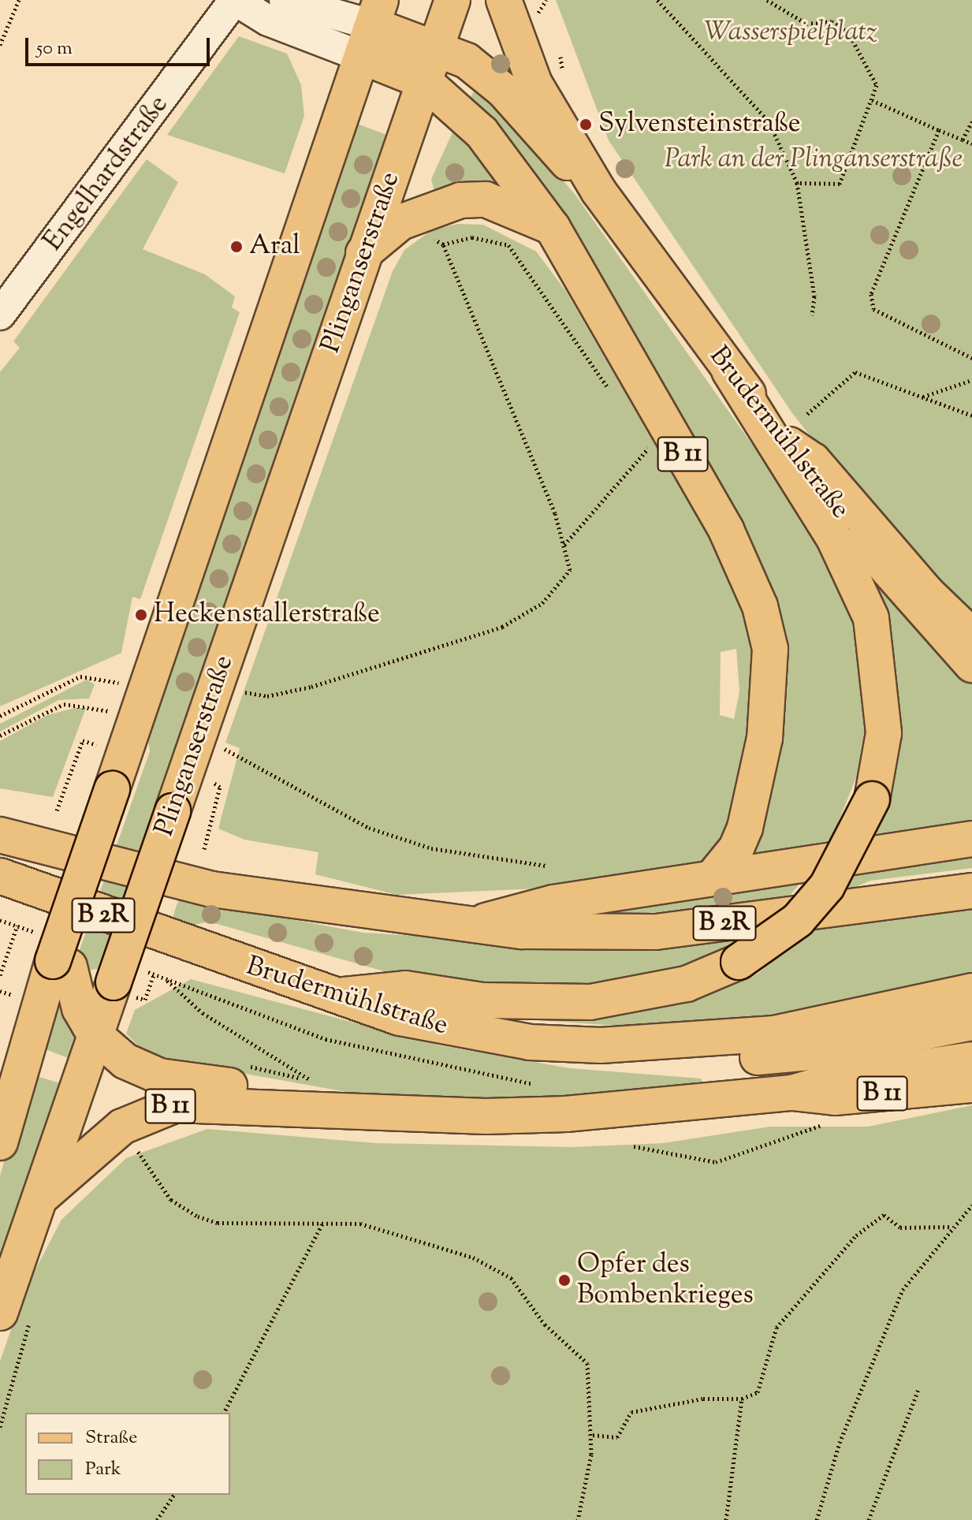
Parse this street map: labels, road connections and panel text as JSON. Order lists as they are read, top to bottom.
{
  "streets": {
    "main road": [
      "Plinganserstraße",
      "Brudermühlstraße",
      "B 11",
      "B 2R"
    ],
    "street": ["Engelhardstraße"]
  },
  "crossings": [
    ["Plinganserstraße", "Brudermühlstraße"],
    ["Plinganserstraße", "B 11"],
    ["Brudermühlstraße", "B 2R"]
  ],
  "parks": ["Wasserspielplatz", "Park an der Plinganserstraße"],
  "places": [
    "Sylvensteinstraße",
    "Aral",
    "Heckenstallerstraße",
    "Opfer des Bombenkrieges"
  ],
  "legend": ["Straße", "Park"],
  "scale_bar": "50 m"
}
